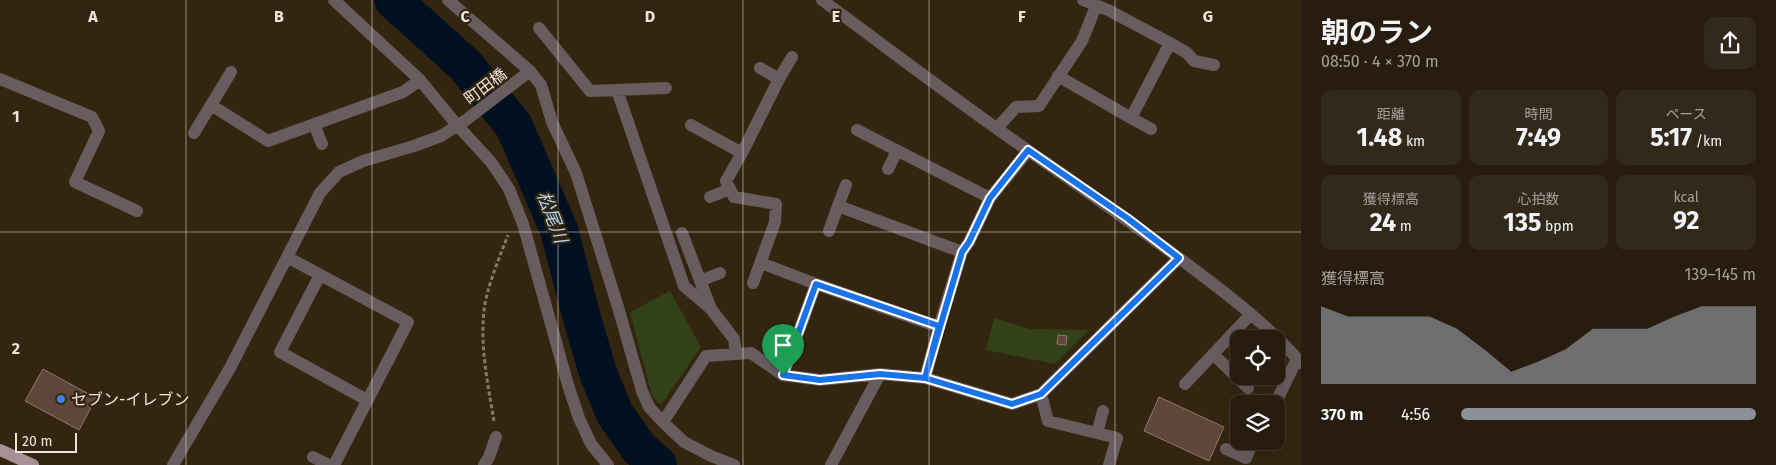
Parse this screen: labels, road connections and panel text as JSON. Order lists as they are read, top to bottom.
{
  "streets": {
    "street": ["町田橋"]
  },
  "water": ["松尾川"],
  "places": ["セブン-イレブン"],
  "scale_bar": "20 m",
  "page": {
    "heading": ["朝のラン", "08:50 · 4 × 370 m"],
    "stats": [
      ["距離", "1.48 km"],
      ["時間", "7:49"],
      ["ペース", "5:17 /km"],
      ["獲得標高", "24 m"],
      ["心拍数", "135 bpm"],
      ["kcal", "92"]
    ],
    "chart": ["獲得標高", "139–145 m"],
    "list": [
      {
        "name": "370 m",
        "note": "4:56"
      }
    ],
    "scale": "20 m"
  },
  "grid": {
    "columns": [
      "A",
      "B",
      "C",
      "D",
      "E",
      "F",
      "G"
    ],
    "rows": ["1", "2"]
  }
}
